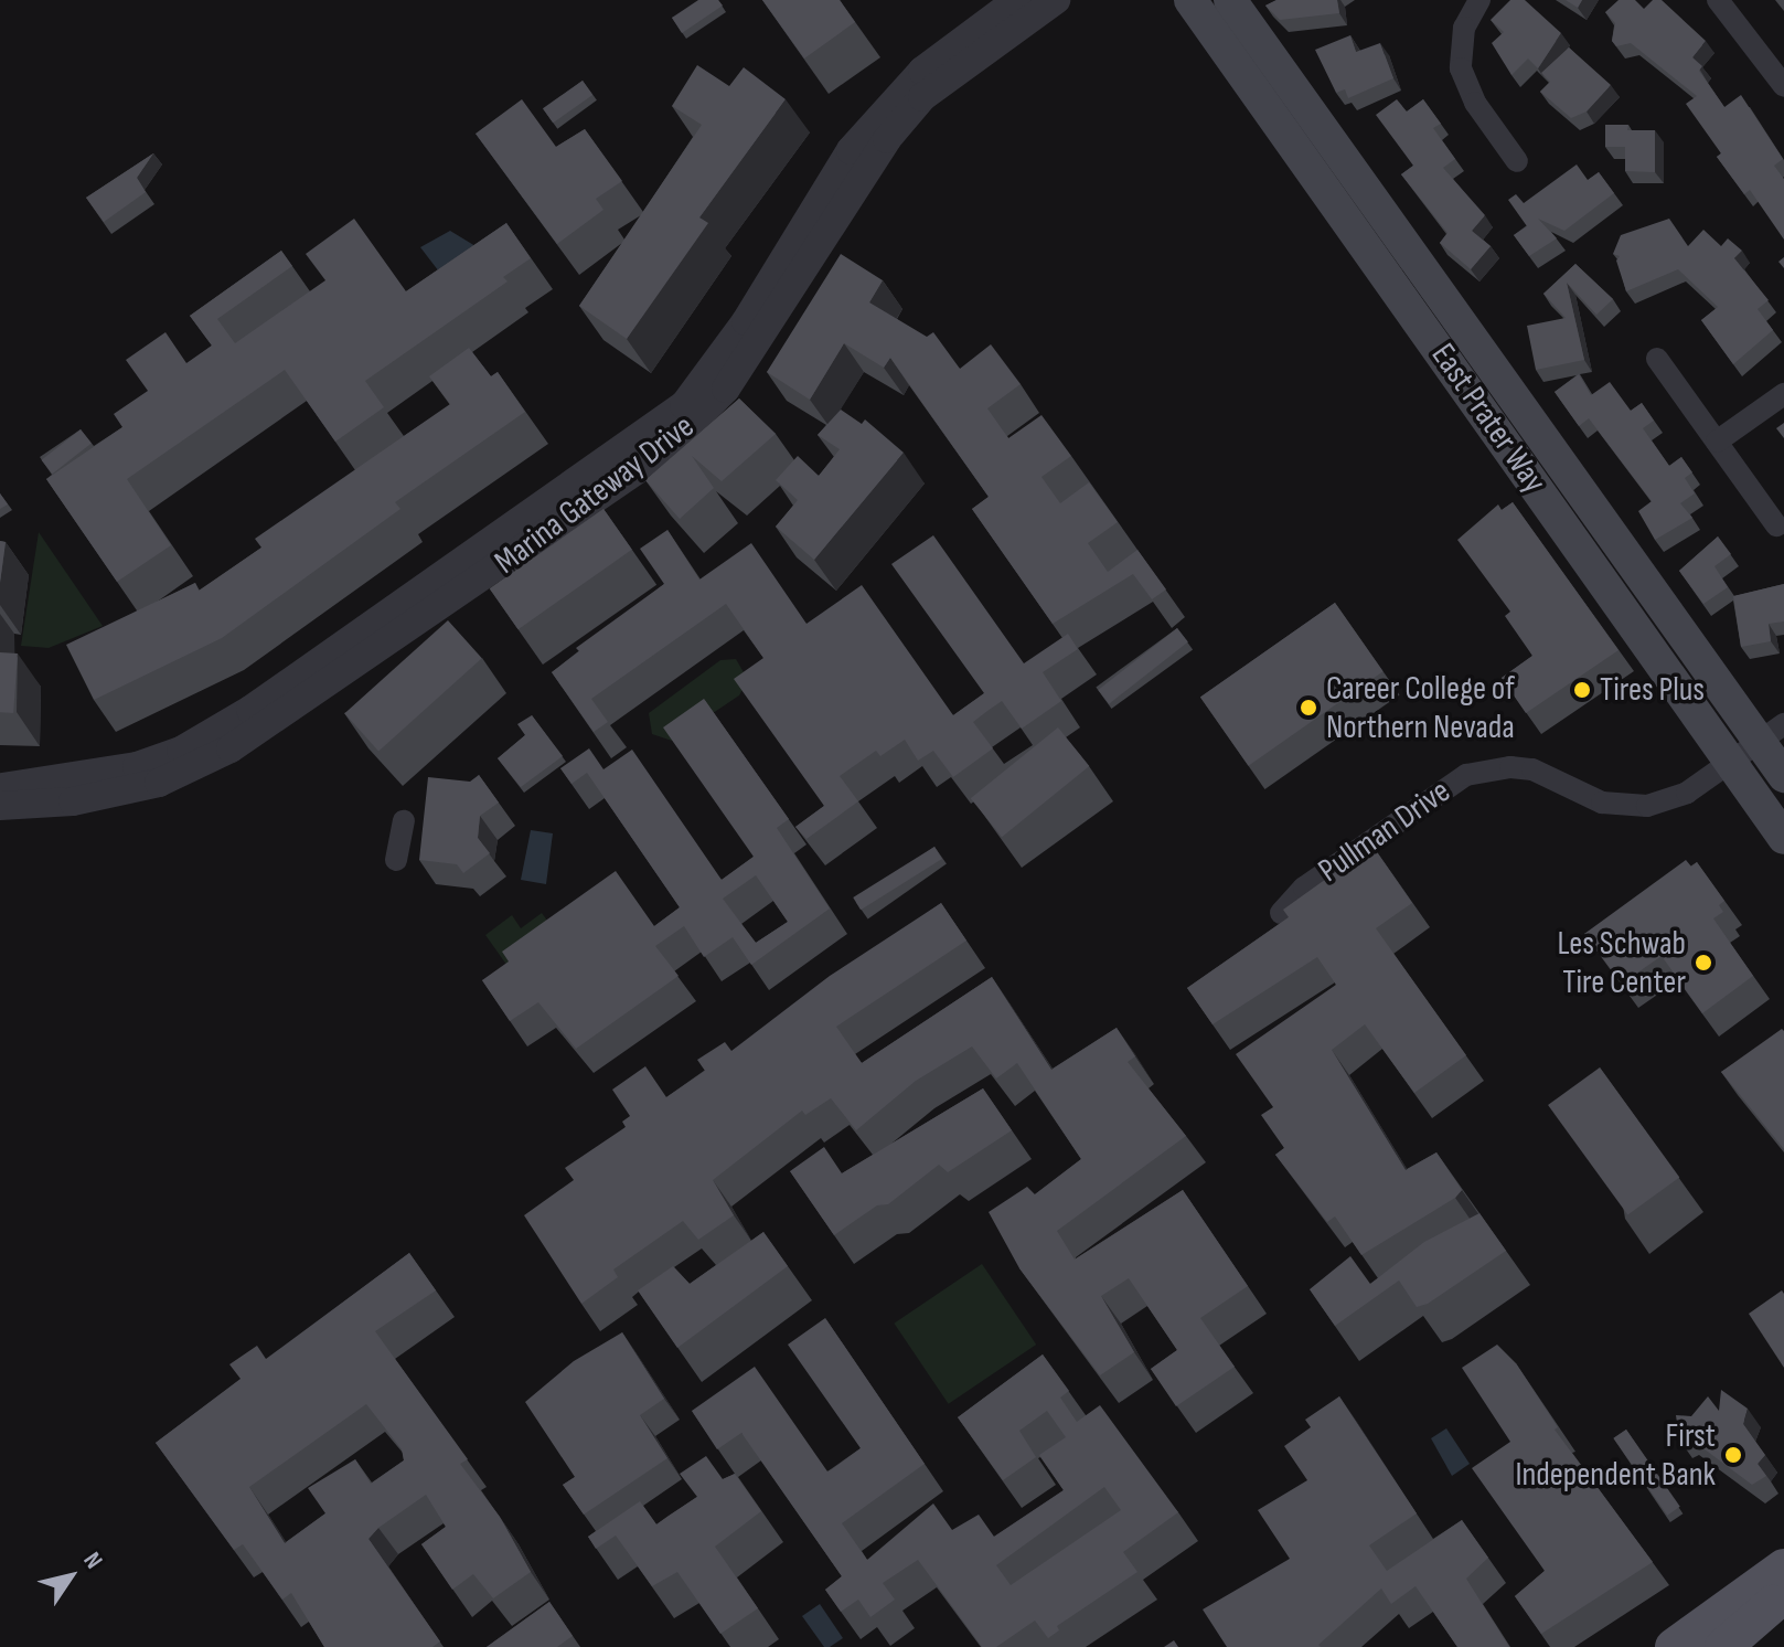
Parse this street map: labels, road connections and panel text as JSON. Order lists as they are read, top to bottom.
{
  "streets": {
    "main road": ["East Prater Way"],
    "street": ["Marina Gateway Drive", "Pullman Drive"]
  },
  "crossings": [
    ["East Prater Way", "Pullman Drive"]
  ],
  "places": [
    "Tires Plus",
    "Career College of Northern Nevada",
    "Les Schwab Tire Center",
    "First Independent Bank"
  ],
  "north": "top right"
}
